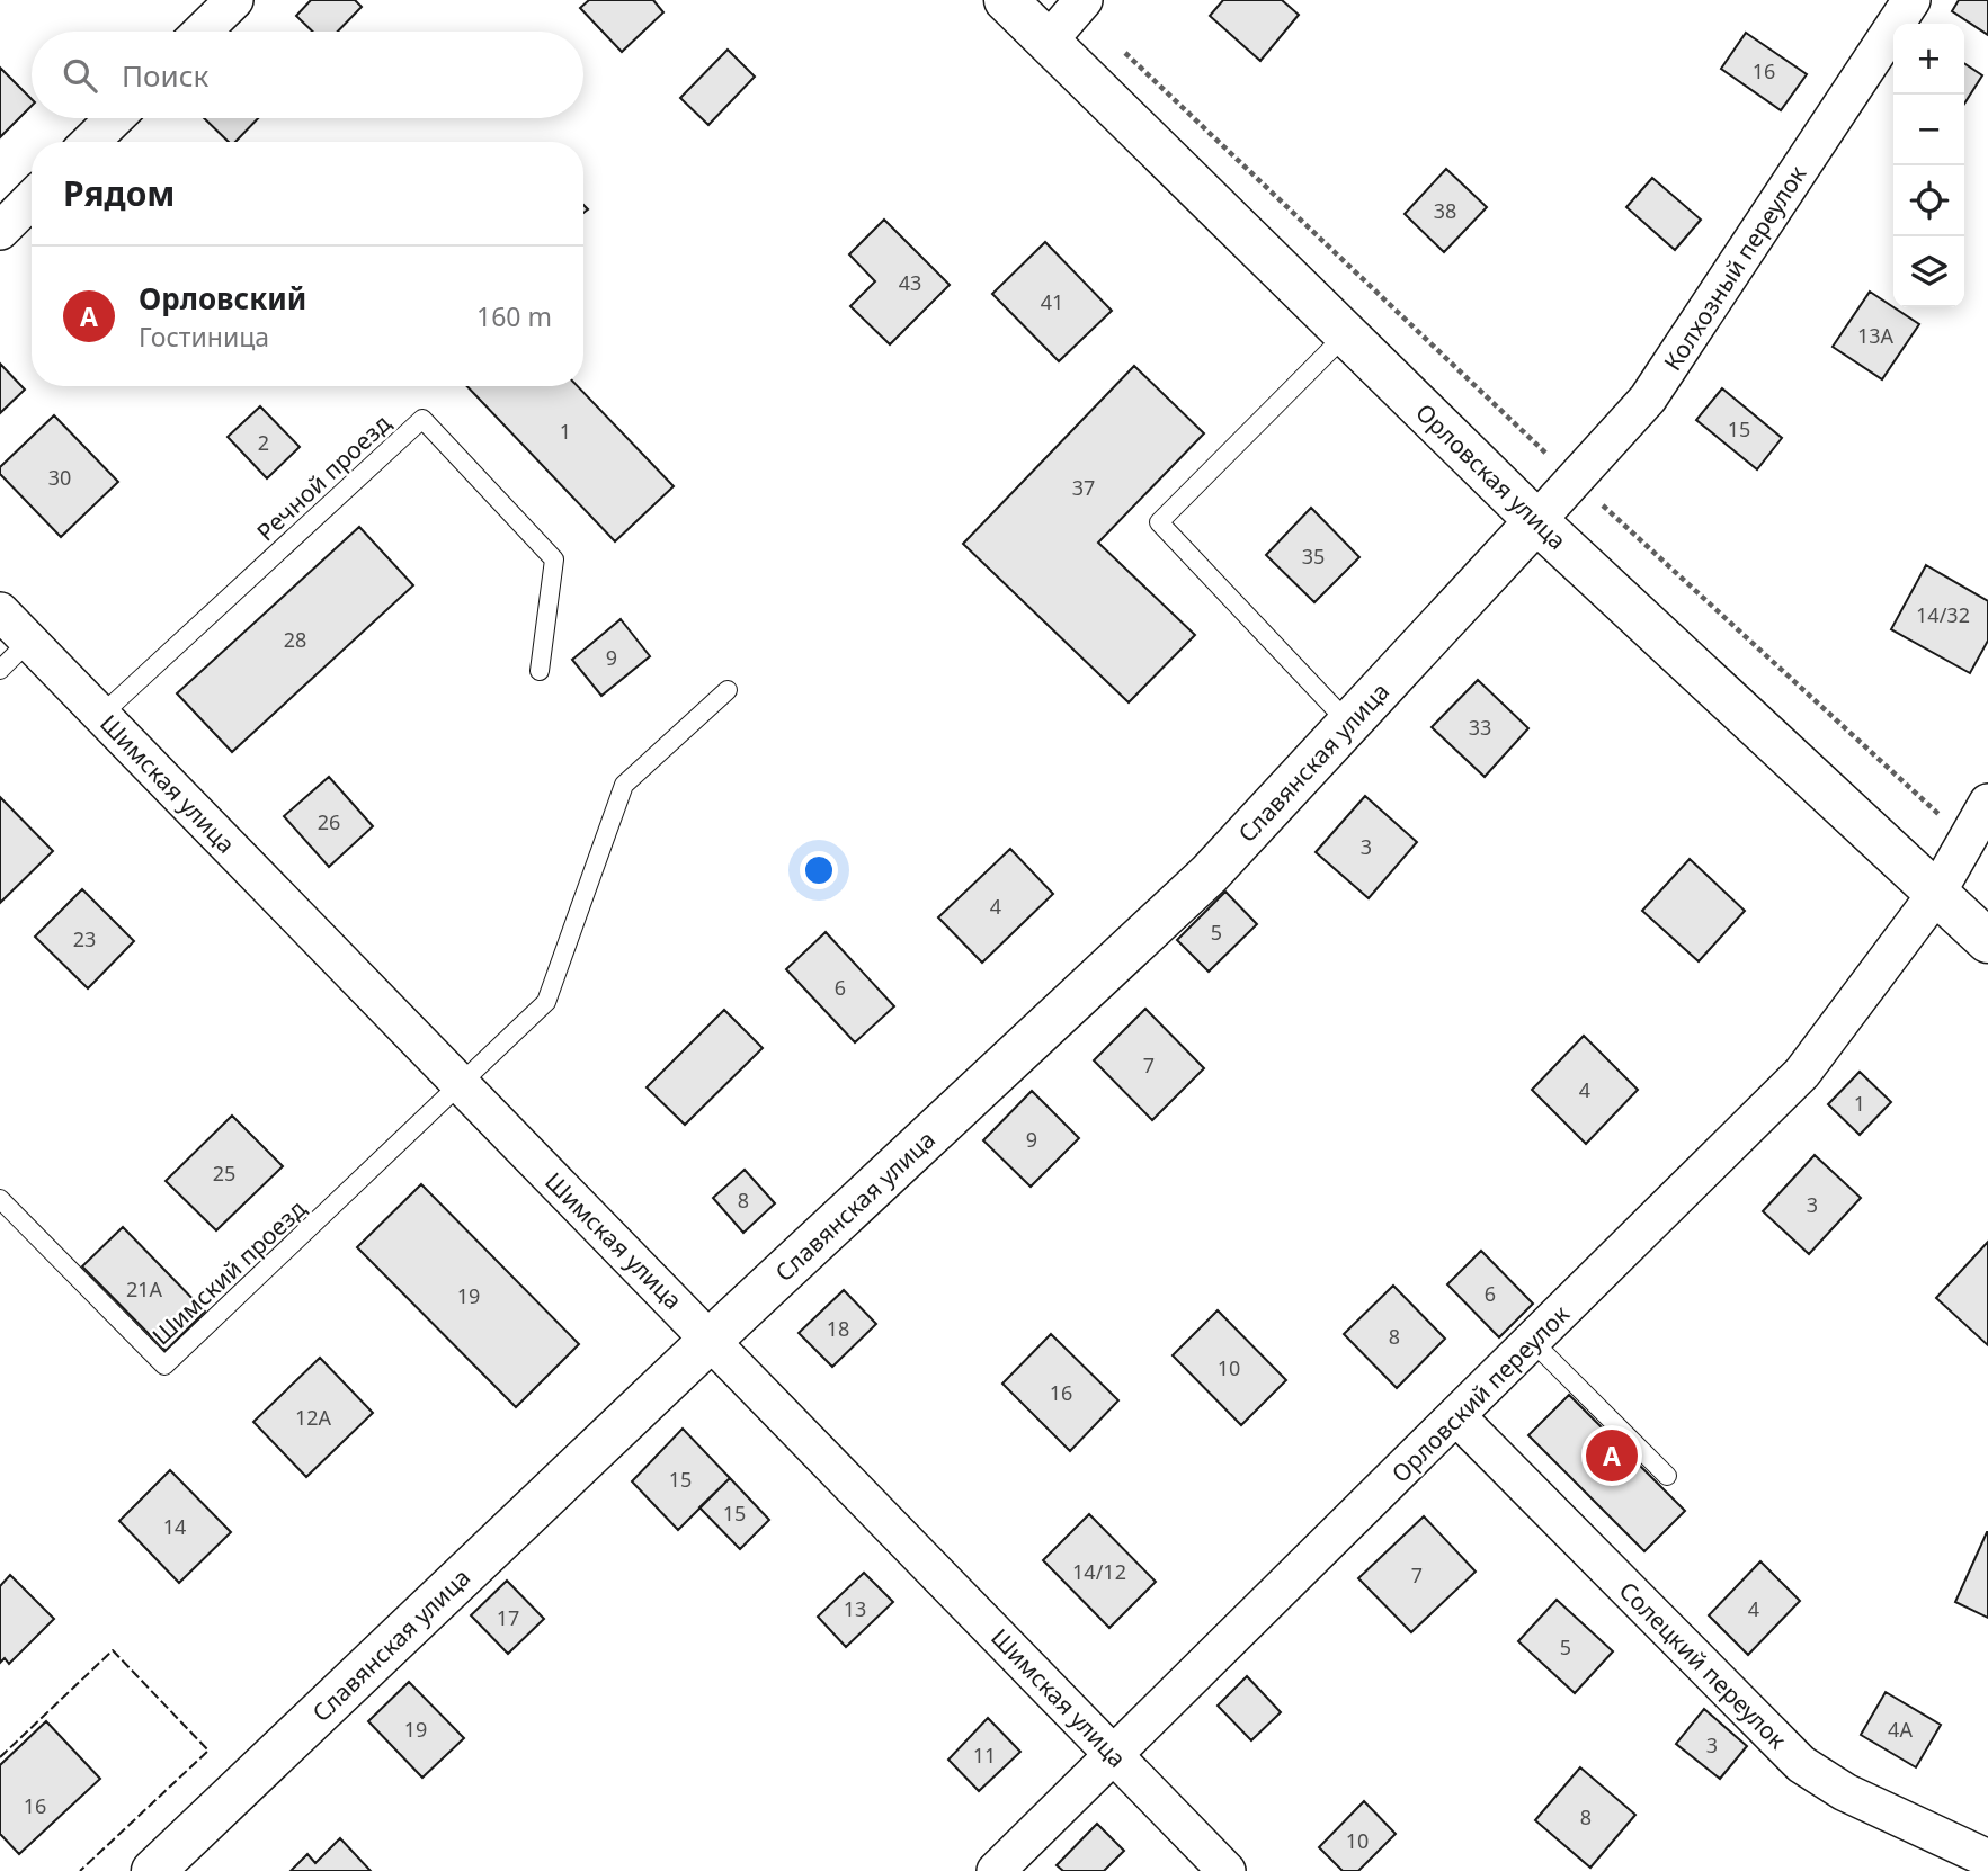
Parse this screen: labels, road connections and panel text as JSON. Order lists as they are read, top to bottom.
{
  "streets": {
    "street": [
      "Колхозный переулок",
      "Орловская улица",
      "Славянская улица",
      "Шимская улица",
      "Орловский переулок",
      "Солецкий переулок"
    ],
    "lane": ["Речной проезд", "Шимский проезд"]
  },
  "crossings": [
    ["Колхозный переулок", "Орловская улица"],
    ["Колхозный переулок", "Славянская улица"],
    ["Орловская улица", "Славянская улица"],
    ["Орловская улица", "Орловский переулок"],
    ["Речной проезд", "Шимская улица"],
    ["Славянская улица", "Шимская улица"],
    ["Шимская улица", "Шимский проезд"],
    ["Шимская улица", "Орловский переулок"],
    ["Орловский переулок", "Солецкий переулок"]
  ],
  "house_numbers": [
    "16",
    "38",
    "43",
    "41",
    "13А",
    "15",
    "1",
    "2",
    "30",
    "37",
    "35",
    "14/32",
    "28",
    "9",
    "33",
    "26",
    "3",
    "4",
    "5",
    "23",
    "6",
    "7",
    "4",
    "1",
    "9",
    "25",
    "8",
    "3",
    "21А",
    "6",
    "19",
    "18",
    "8",
    "10",
    "16",
    "12А",
    "15",
    "15",
    "14",
    "14/12",
    "7",
    "13",
    "4",
    "17",
    "5",
    "19",
    "4А",
    "3",
    "11",
    "16",
    "8",
    "10"
  ],
  "page": {
    "map_buttons": ["+", "−"],
    "search": "Поиск",
    "heading": "Рядом",
    "list": [
      {
        "mark": "A",
        "name": "Орловский",
        "note": "Гостиница",
        "value": "160 m"
      }
    ],
    "pins": "A"
  }
}
